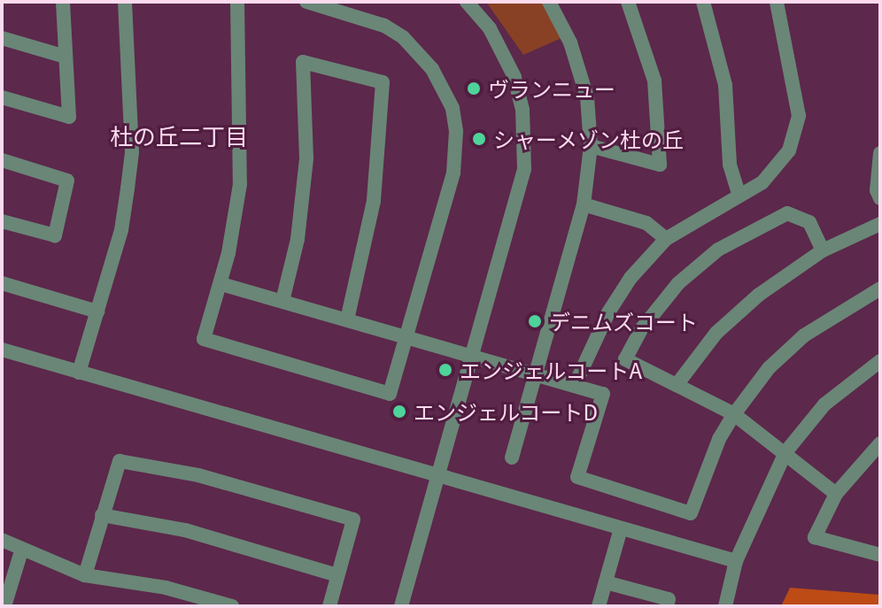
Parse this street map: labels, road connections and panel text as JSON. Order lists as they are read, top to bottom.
{
  "districts": ["杜の丘二丁目"],
  "places": [
    "ヴランニュー",
    "シャーメゾン杜の丘",
    "デニムズコート",
    "エンジェルコートA",
    "エンジェルコートD"
  ]
}
